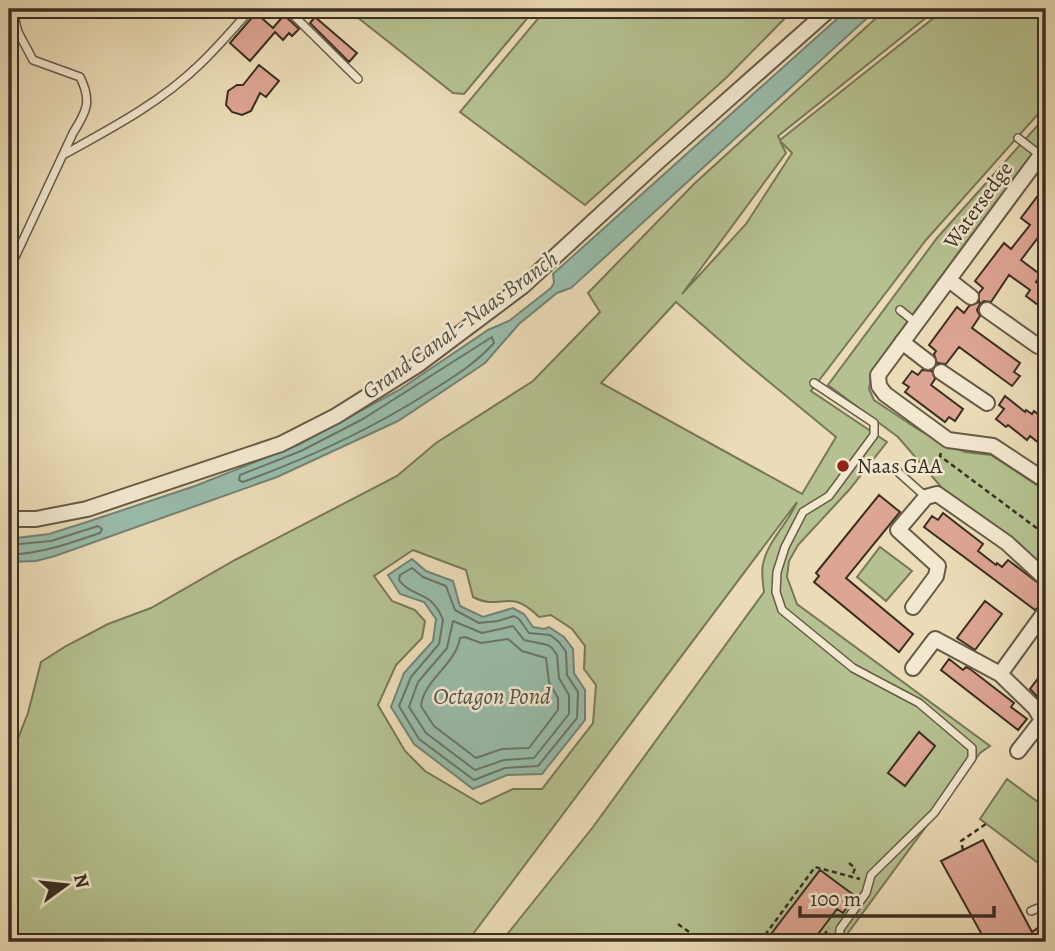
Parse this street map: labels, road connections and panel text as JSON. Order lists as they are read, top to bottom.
{
  "streets": {
    "street": ["Watersedge"]
  },
  "water": ["Grand Canal - Naas Branch", "Octagon Pond"],
  "places": ["Naas GAA"],
  "scale_bar": "100 m",
  "north": "right"
}
